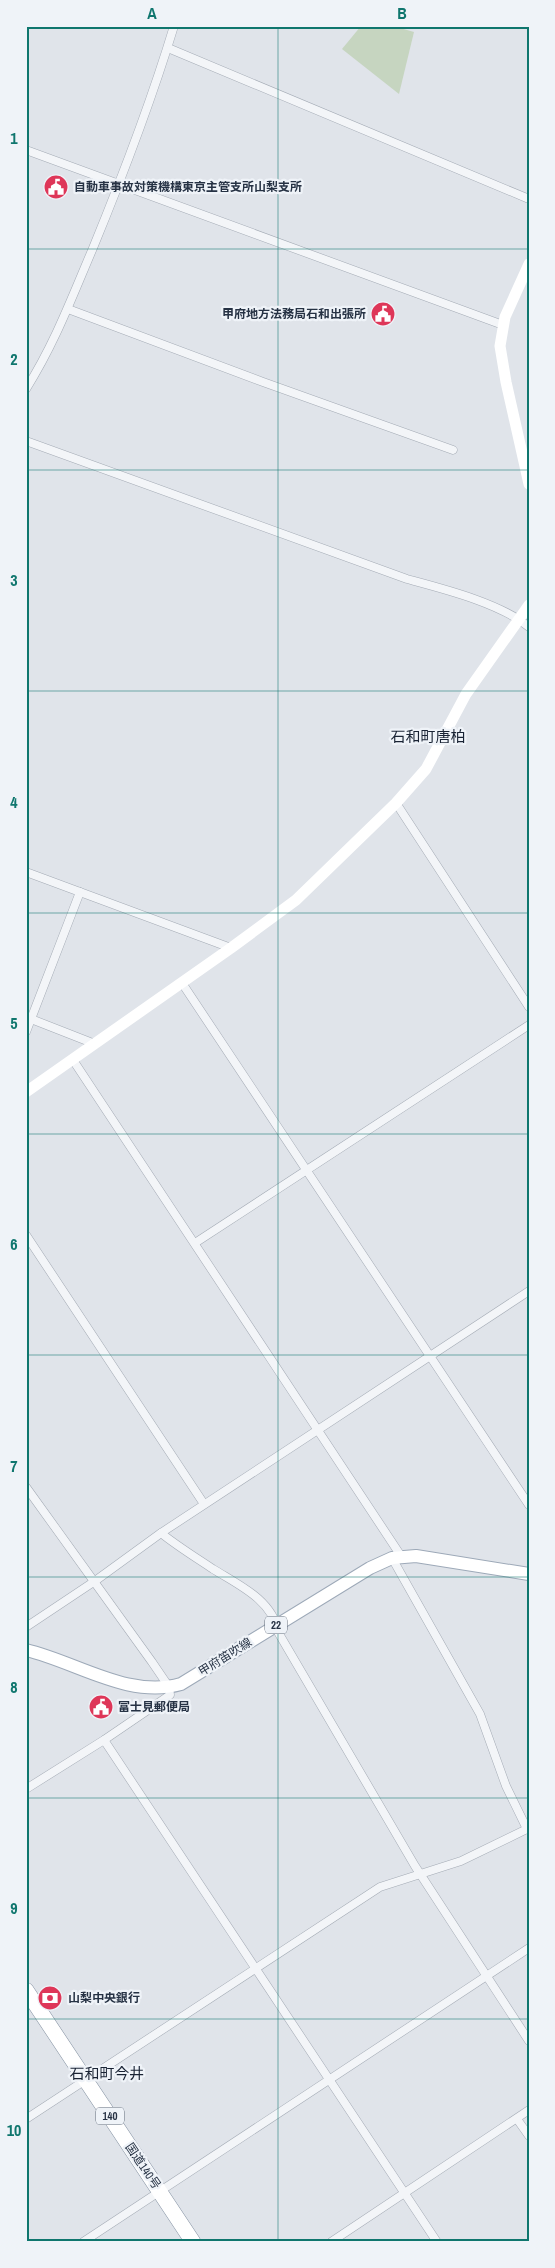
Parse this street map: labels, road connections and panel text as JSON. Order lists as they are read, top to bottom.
{
  "streets": {
    "highway": ["140", "国道140号"],
    "main road": ["22", "甲府笛吹線"]
  },
  "districts": ["石和町唐柏", "石和町今井"],
  "places": {
    "public building": ["自動車事故対策機構東京主管支所山梨支所", "甲府地方法務局石和出張所", "富士見郵便局"],
    "bank": ["山梨中央銀行"]
  },
  "grid": {
    "columns": ["A", "B"],
    "rows": [
      "1",
      "2",
      "3",
      "4",
      "5",
      "6",
      "7",
      "8",
      "9",
      "10"
    ]
  }
}
